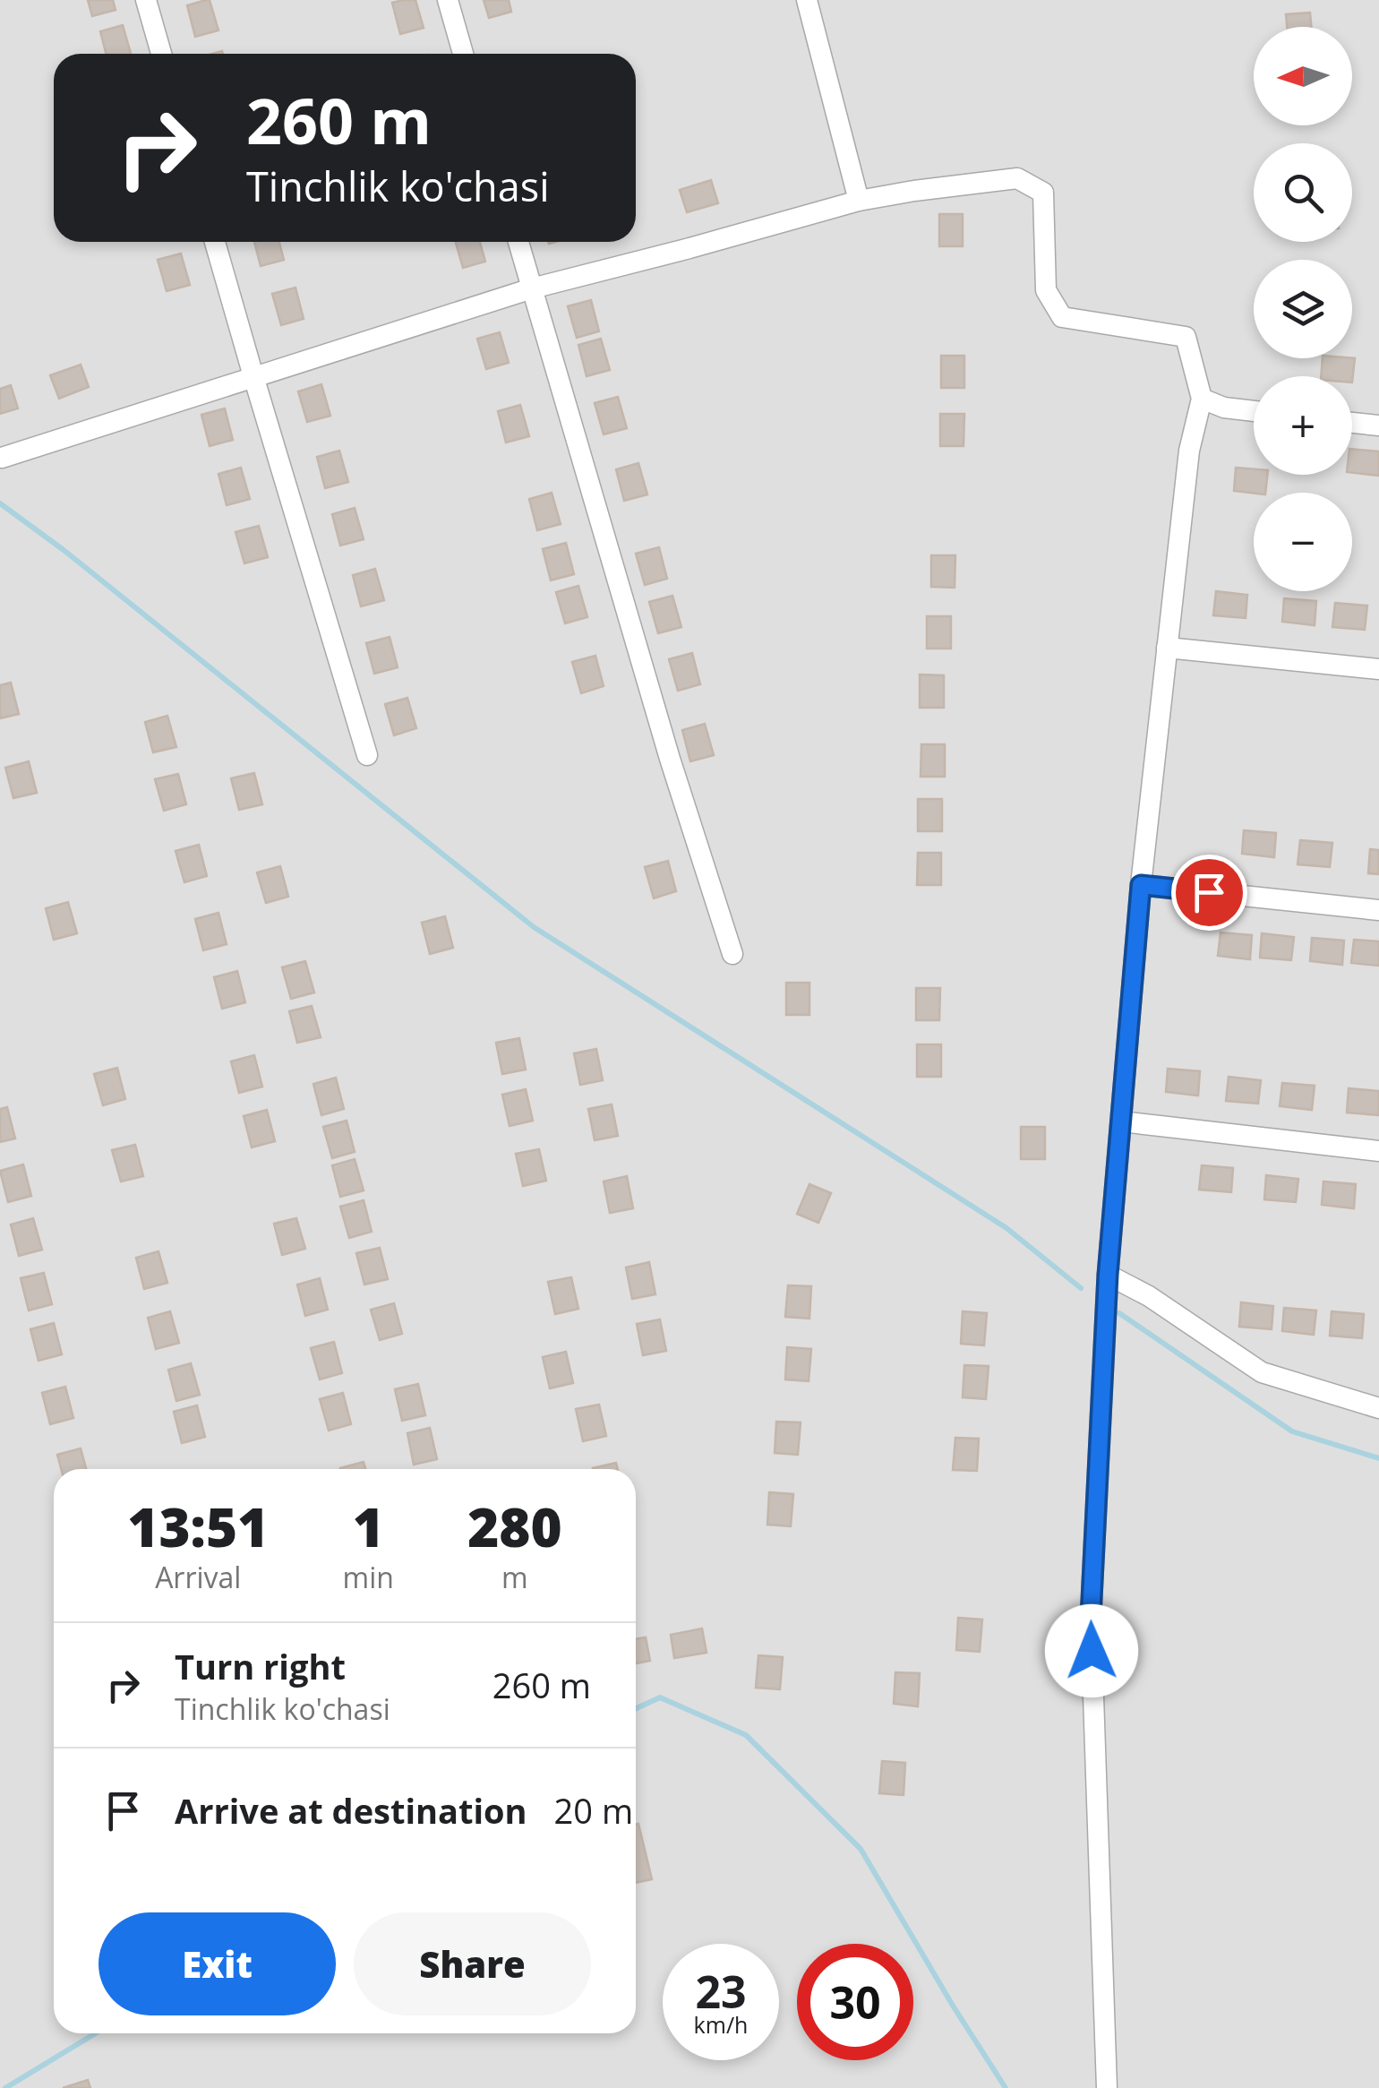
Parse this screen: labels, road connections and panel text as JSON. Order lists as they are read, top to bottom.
{
  "north": "left",
  "page": {
    "map_buttons": ["+", "−"],
    "turn": ["260 m", "Tinchlik ko'chasi"],
    "eta": [
      "13:51",
      "Arrival",
      "1",
      "min",
      "280",
      "m"
    ],
    "list": [
      {
        "name": "Turn right",
        "note": "Tinchlik ko'chasi",
        "value": "260 m"
      },
      {
        "name": "Arrive at destination",
        "value": "20 m"
      }
    ],
    "buttons": ["Exit", "Share"],
    "speed": "23 km/h",
    "limit": "30"
  }
}
